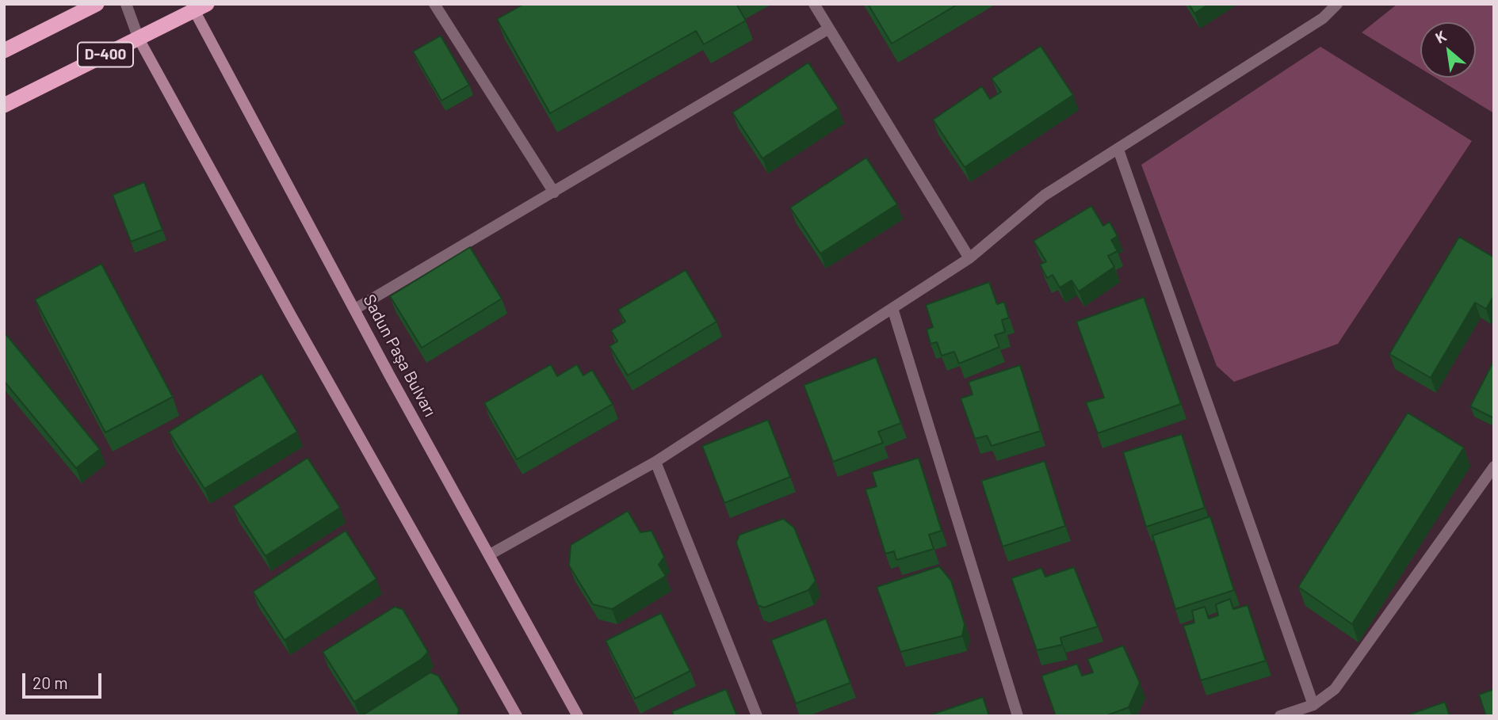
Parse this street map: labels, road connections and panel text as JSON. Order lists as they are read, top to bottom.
{
  "streets": {
    "highway": ["D-400"],
    "main road": ["Sadun Paşa Bulvarı"]
  },
  "crossings": [
    ["D-400", "Sadun Paşa Bulvarı"]
  ],
  "scale_bar": "20 m",
  "north": "top left"
}
